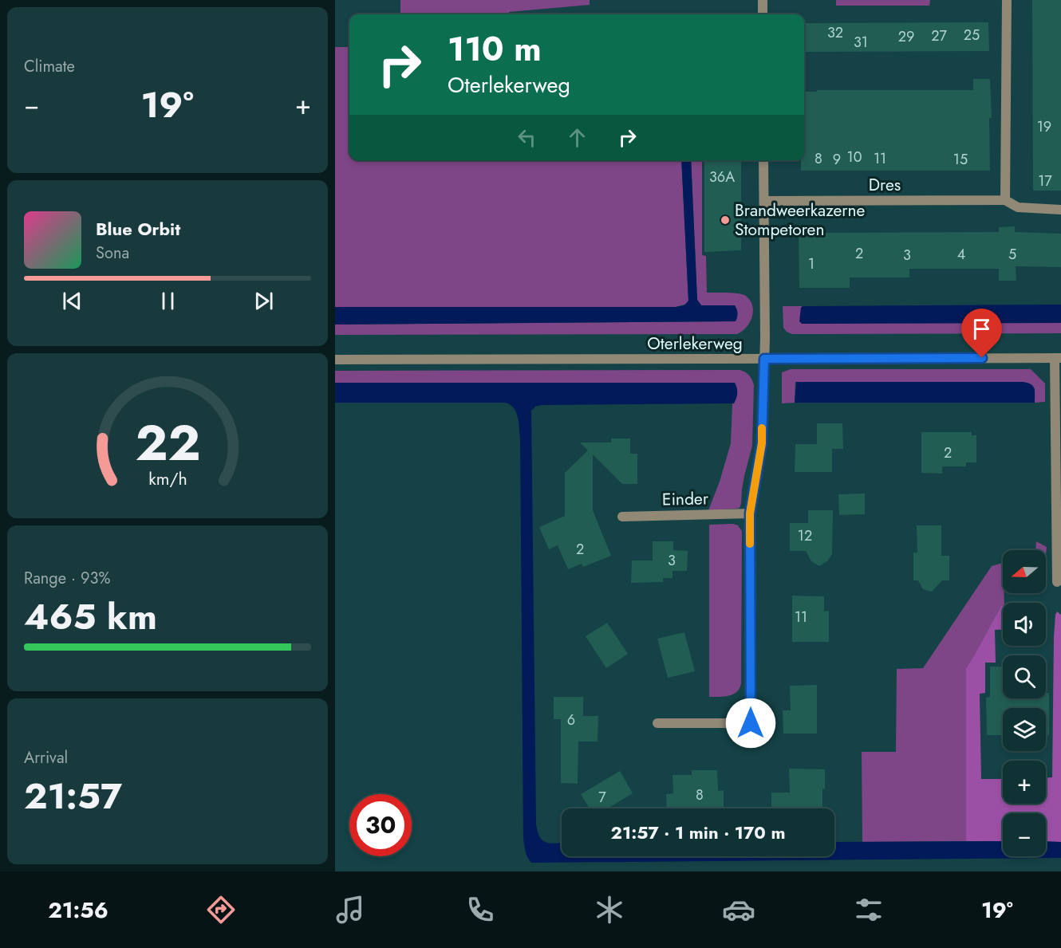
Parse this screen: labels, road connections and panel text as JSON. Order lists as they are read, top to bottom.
{
  "streets": {
    "street": ["Dres", "Oterlekerweg", "Einder"]
  },
  "places": ["Brandweerkazerne Stompetoren"],
  "house_numbers": [
    "32",
    "25",
    "27",
    "29",
    "31",
    "19",
    "10",
    "8",
    "11",
    "9",
    "15",
    "36A",
    "17",
    "2",
    "4",
    "5",
    "3",
    "1",
    "2",
    "12",
    "2",
    "3",
    "11",
    "6",
    "8",
    "7"
  ],
  "north": "left",
  "page": {
    "tile": [
      "Climate",
      ["Range · 93%", "465 km"],
      ["Arrival", "21:57"]
    ],
    "turn": ["110 m", "Oterlekerweg"],
    "heat": ["−", "19°", "+"],
    "song": ["Blue Orbit", "Sona"],
    "map_buttons": ["+", "−"],
    "limit": "30",
    "trip": "21:57 · 1 min · 170 m",
    "tabs": ["21:56", "19°"],
    "gauge": ["22", "km/h"]
  }
}
